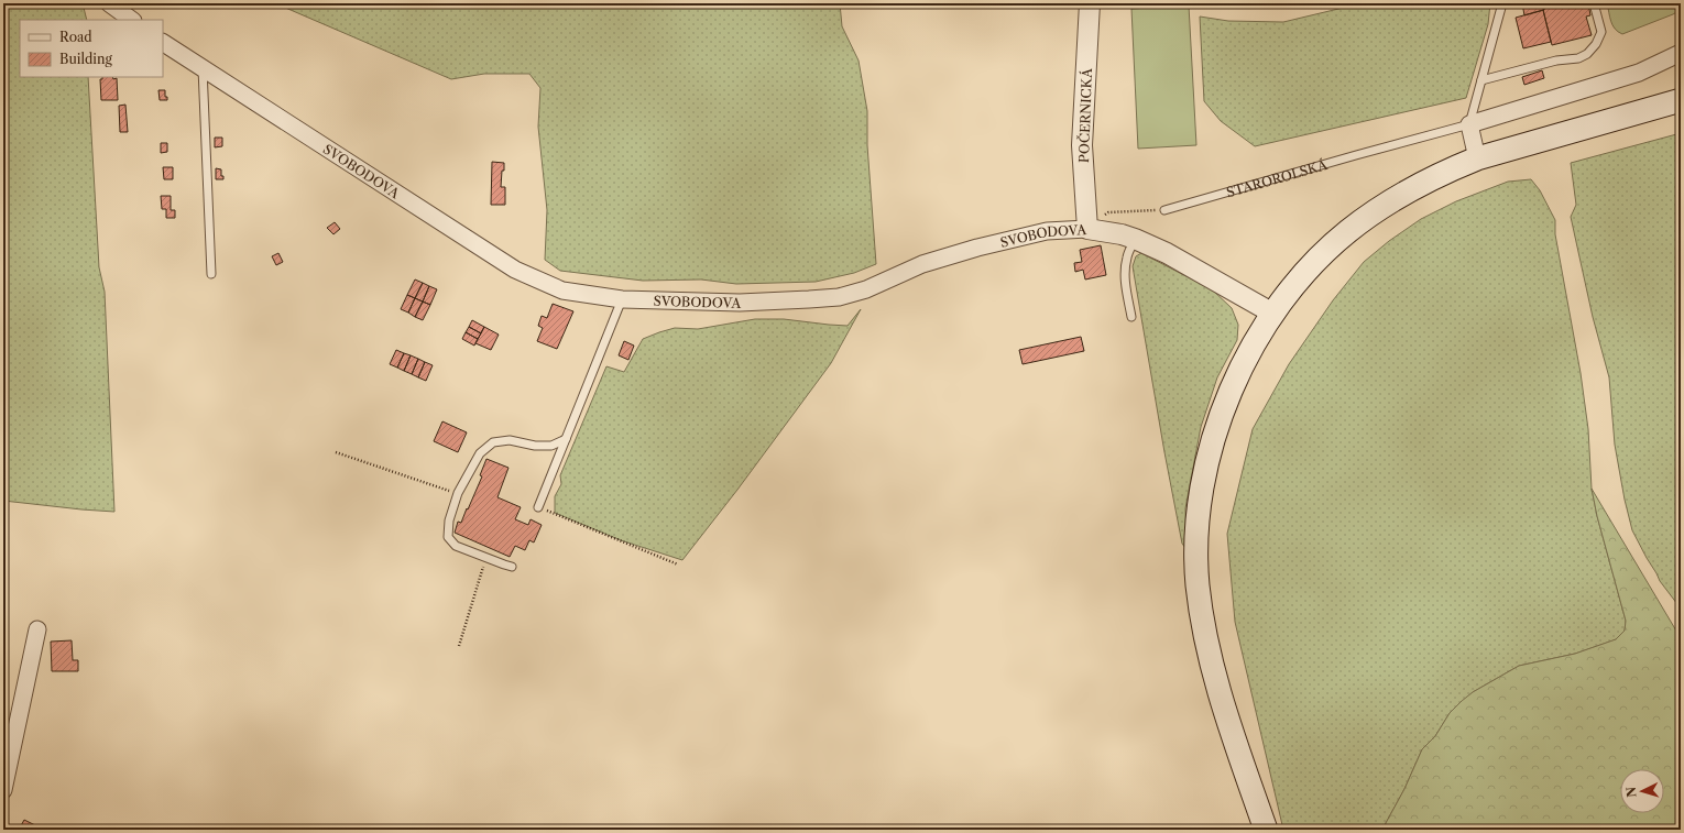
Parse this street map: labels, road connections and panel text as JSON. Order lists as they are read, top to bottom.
{
  "streets": {
    "street": ["POČERNICKÁ", "SVOBODOVA", "STAROROLSKÁ"]
  },
  "crossings": [
    ["POČERNICKÁ", "SVOBODOVA"]
  ],
  "legend": ["Road", "Building"],
  "north": "left"
}
